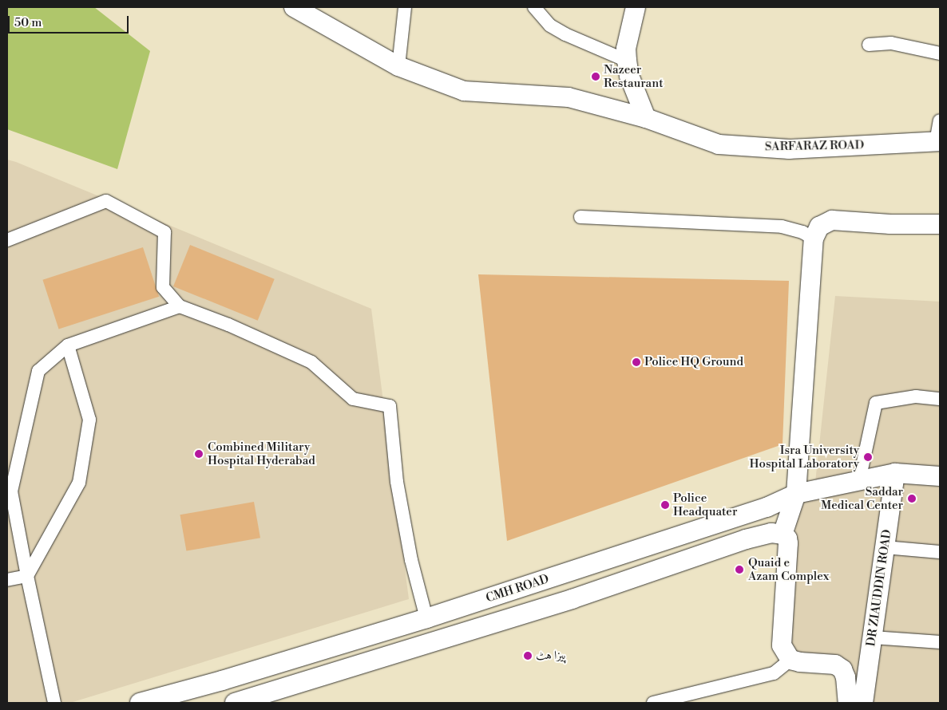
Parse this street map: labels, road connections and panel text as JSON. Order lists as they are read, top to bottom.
{
  "streets": {
    "main road": ["SARFARAZ ROAD", "DR ZIAUDDIN ROAD", "CMH ROAD"]
  },
  "crossings": [
    ["DR ZIAUDDIN ROAD", "CMH ROAD"]
  ],
  "places": [
    "Nazeer Restaurant",
    "Police HQ Ground",
    "Combined Military Hospital Hyderabad",
    "Isra University Hospital Laboratory",
    "Saddar Medical Center",
    "Police Headquater",
    "Quaid e Azam Complex",
    "پیزا ہٹ"
  ],
  "scale_bar": "50 m"
}
